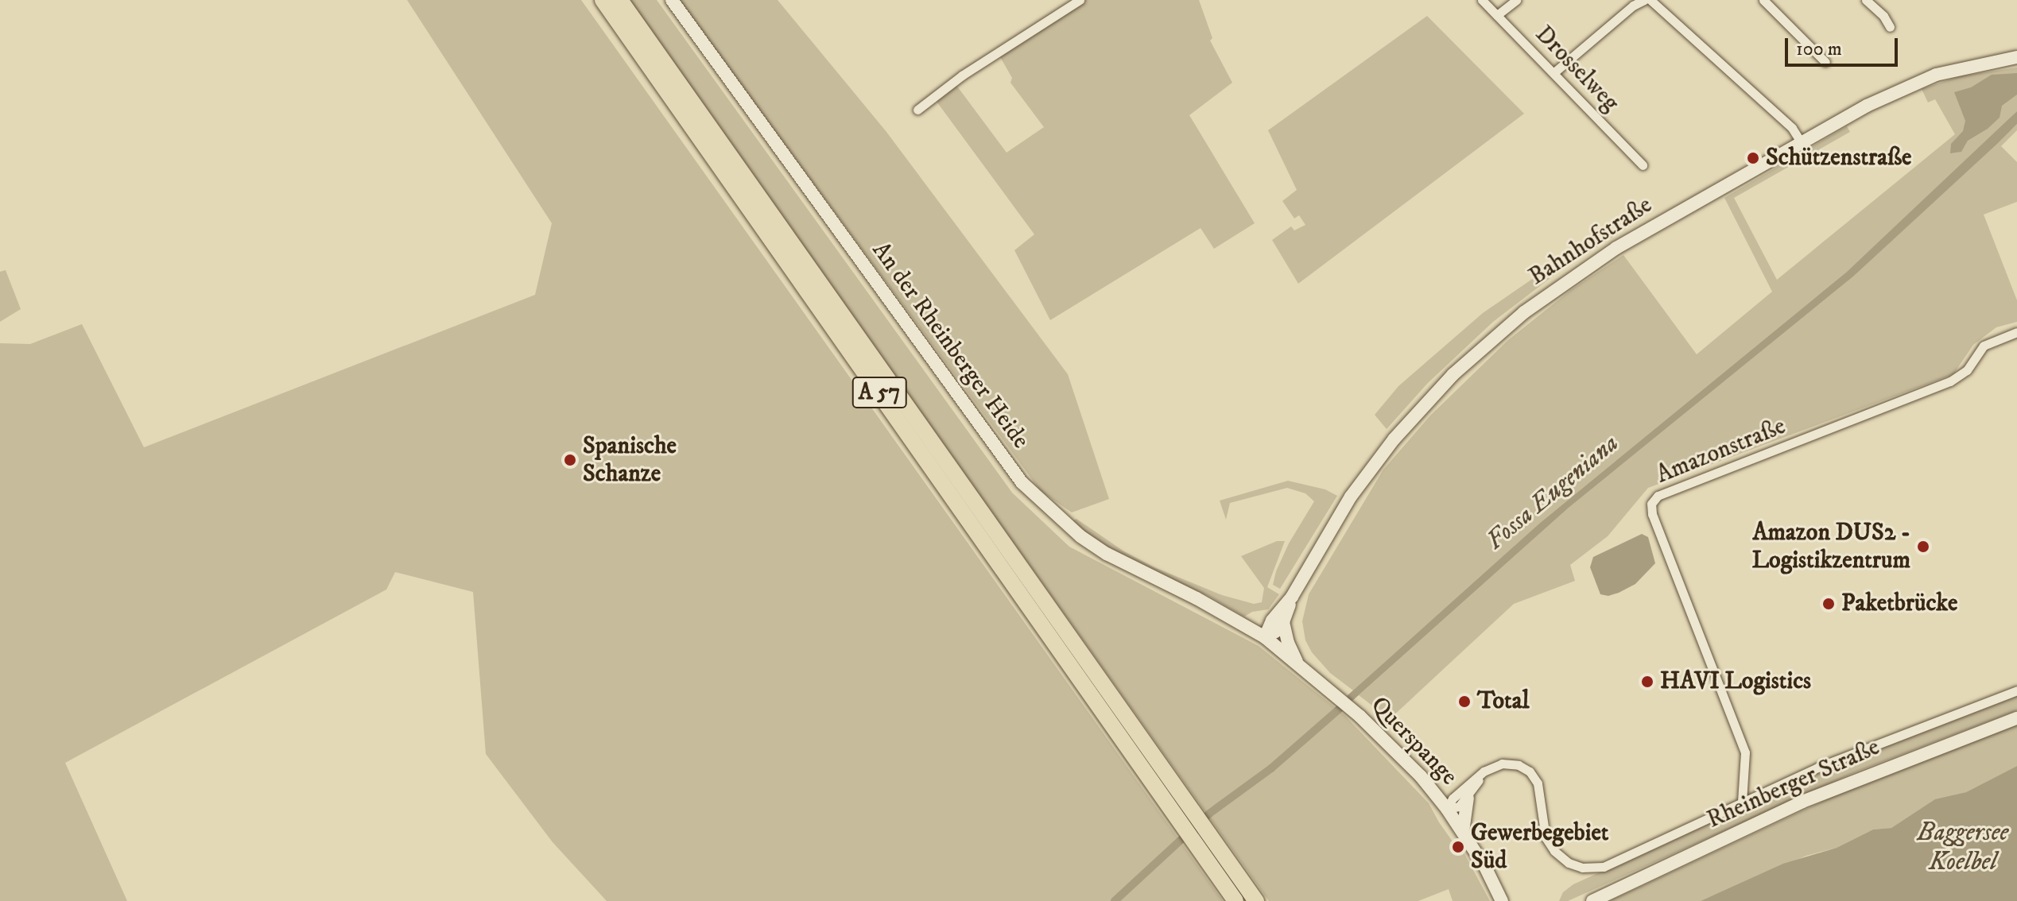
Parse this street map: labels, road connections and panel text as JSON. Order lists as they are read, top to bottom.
{
  "streets": {
    "highway": ["A 57"],
    "street": [
      "Drosselweg",
      "Bahnhofstraße",
      "An der Rheinberger Heide",
      "Amazonstraße",
      "Querspange",
      "Rheinberger Straße"
    ]
  },
  "crossings": [
    ["Bahnhofstraße", "An der Rheinberger Heide"],
    ["Bahnhofstraße", "Querspange"],
    ["An der Rheinberger Heide", "Querspange"]
  ],
  "water": ["Fossa Eugeniana", "Baggersee Koelbel"],
  "places": [
    "Schützenstraße",
    "Spanische Schanze",
    "Amazon DUS2 - Logistikzentrum",
    "Paketbrücke",
    "HAVI Logistics",
    "Total",
    "Gewerbegebiet Süd"
  ],
  "scale_bar": "100 m"
}
